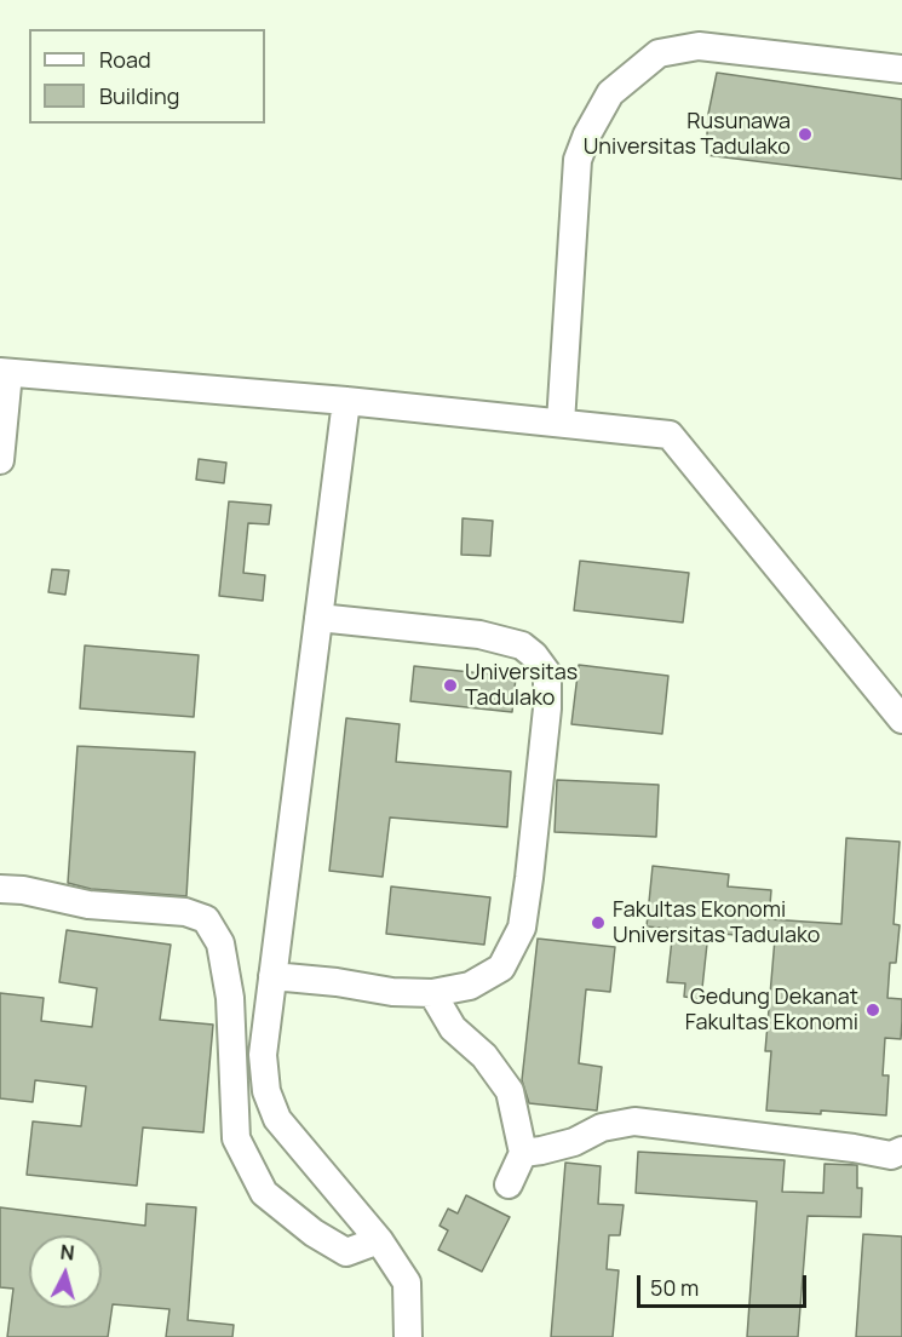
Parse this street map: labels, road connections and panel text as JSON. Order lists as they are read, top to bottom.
{
  "places": [
    "Rusunawa Universitas Tadulako",
    "Universitas Tadulako",
    "Fakultas Ekonomi Universitas Tadulako",
    "Gedung Dekanat Fakultas Ekonomi"
  ],
  "legend": ["Road", "Building"],
  "scale_bar": "50 m",
  "north": "top"
}
